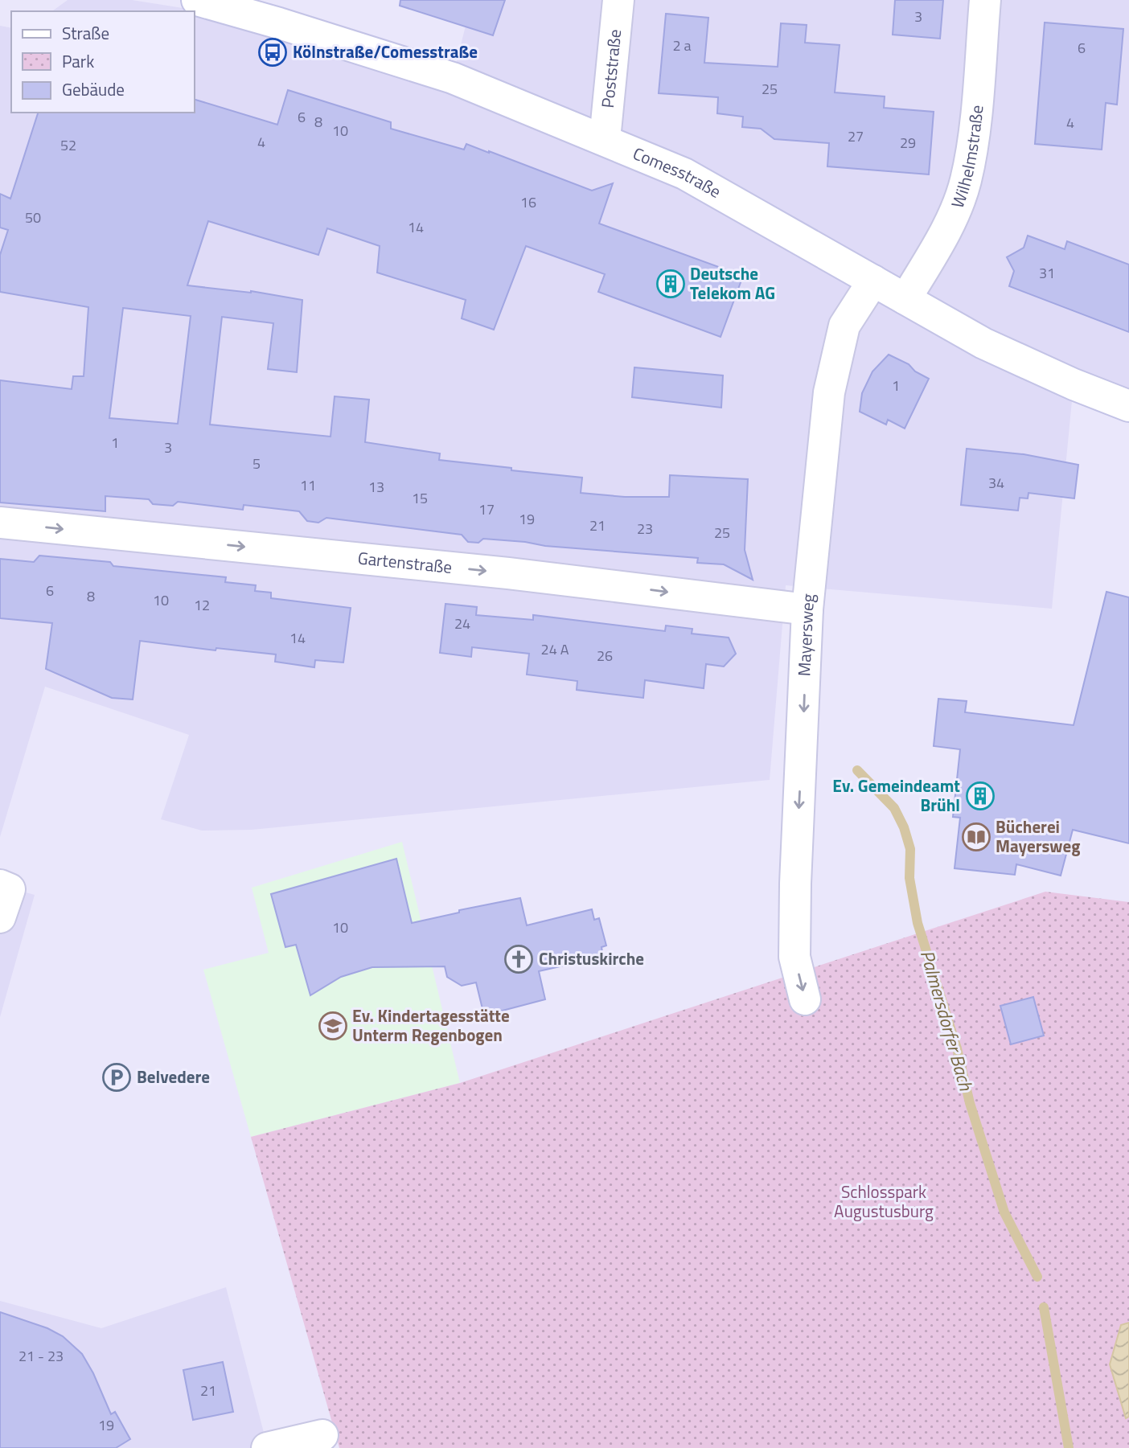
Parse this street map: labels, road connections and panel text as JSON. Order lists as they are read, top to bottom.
{
  "streets": {
    "street": [
      "Poststraße",
      "Wilhelmstraße",
      "Comesstraße",
      "Gartenstraße",
      "Mayersweg"
    ]
  },
  "crossings": [
    ["Poststraße", "Comesstraße"],
    ["Wilhelmstraße", "Comesstraße"],
    ["Comesstraße", "Mayersweg"],
    ["Gartenstraße", "Mayersweg"]
  ],
  "one_way": ["Gartenstraße", "Mayersweg"],
  "water": ["Palmersdorfer Bach"],
  "parks": ["Schlosspark Augustusburg"],
  "places": {
    "bus stop": ["Kölnstraße/Comesstraße"],
    "building": ["Deutsche Telekom AG", "Ev. Gemeindeamt Brühl"],
    "library": ["Bücherei Mayersweg"],
    "church": ["Christuskirche"],
    "school or university": ["Ev. Kindertagesstätte Unterm Regenbogen"],
    "parking": ["Belvedere"]
  },
  "house_numbers": [
    "3",
    "2 a",
    "6",
    "25",
    "6",
    "8",
    "4",
    "10",
    "27",
    "4",
    "29",
    "52",
    "16",
    "50",
    "14",
    "31",
    "1",
    "1",
    "3",
    "5",
    "34",
    "11",
    "13",
    "15",
    "17",
    "19",
    "21",
    "23",
    "25",
    "6",
    "8",
    "10",
    "12",
    "24",
    "14",
    "24 A",
    "26",
    "10",
    "21 - 23",
    "21",
    "19"
  ],
  "legend": ["Straße", "Park", "Gebäude"]
}
